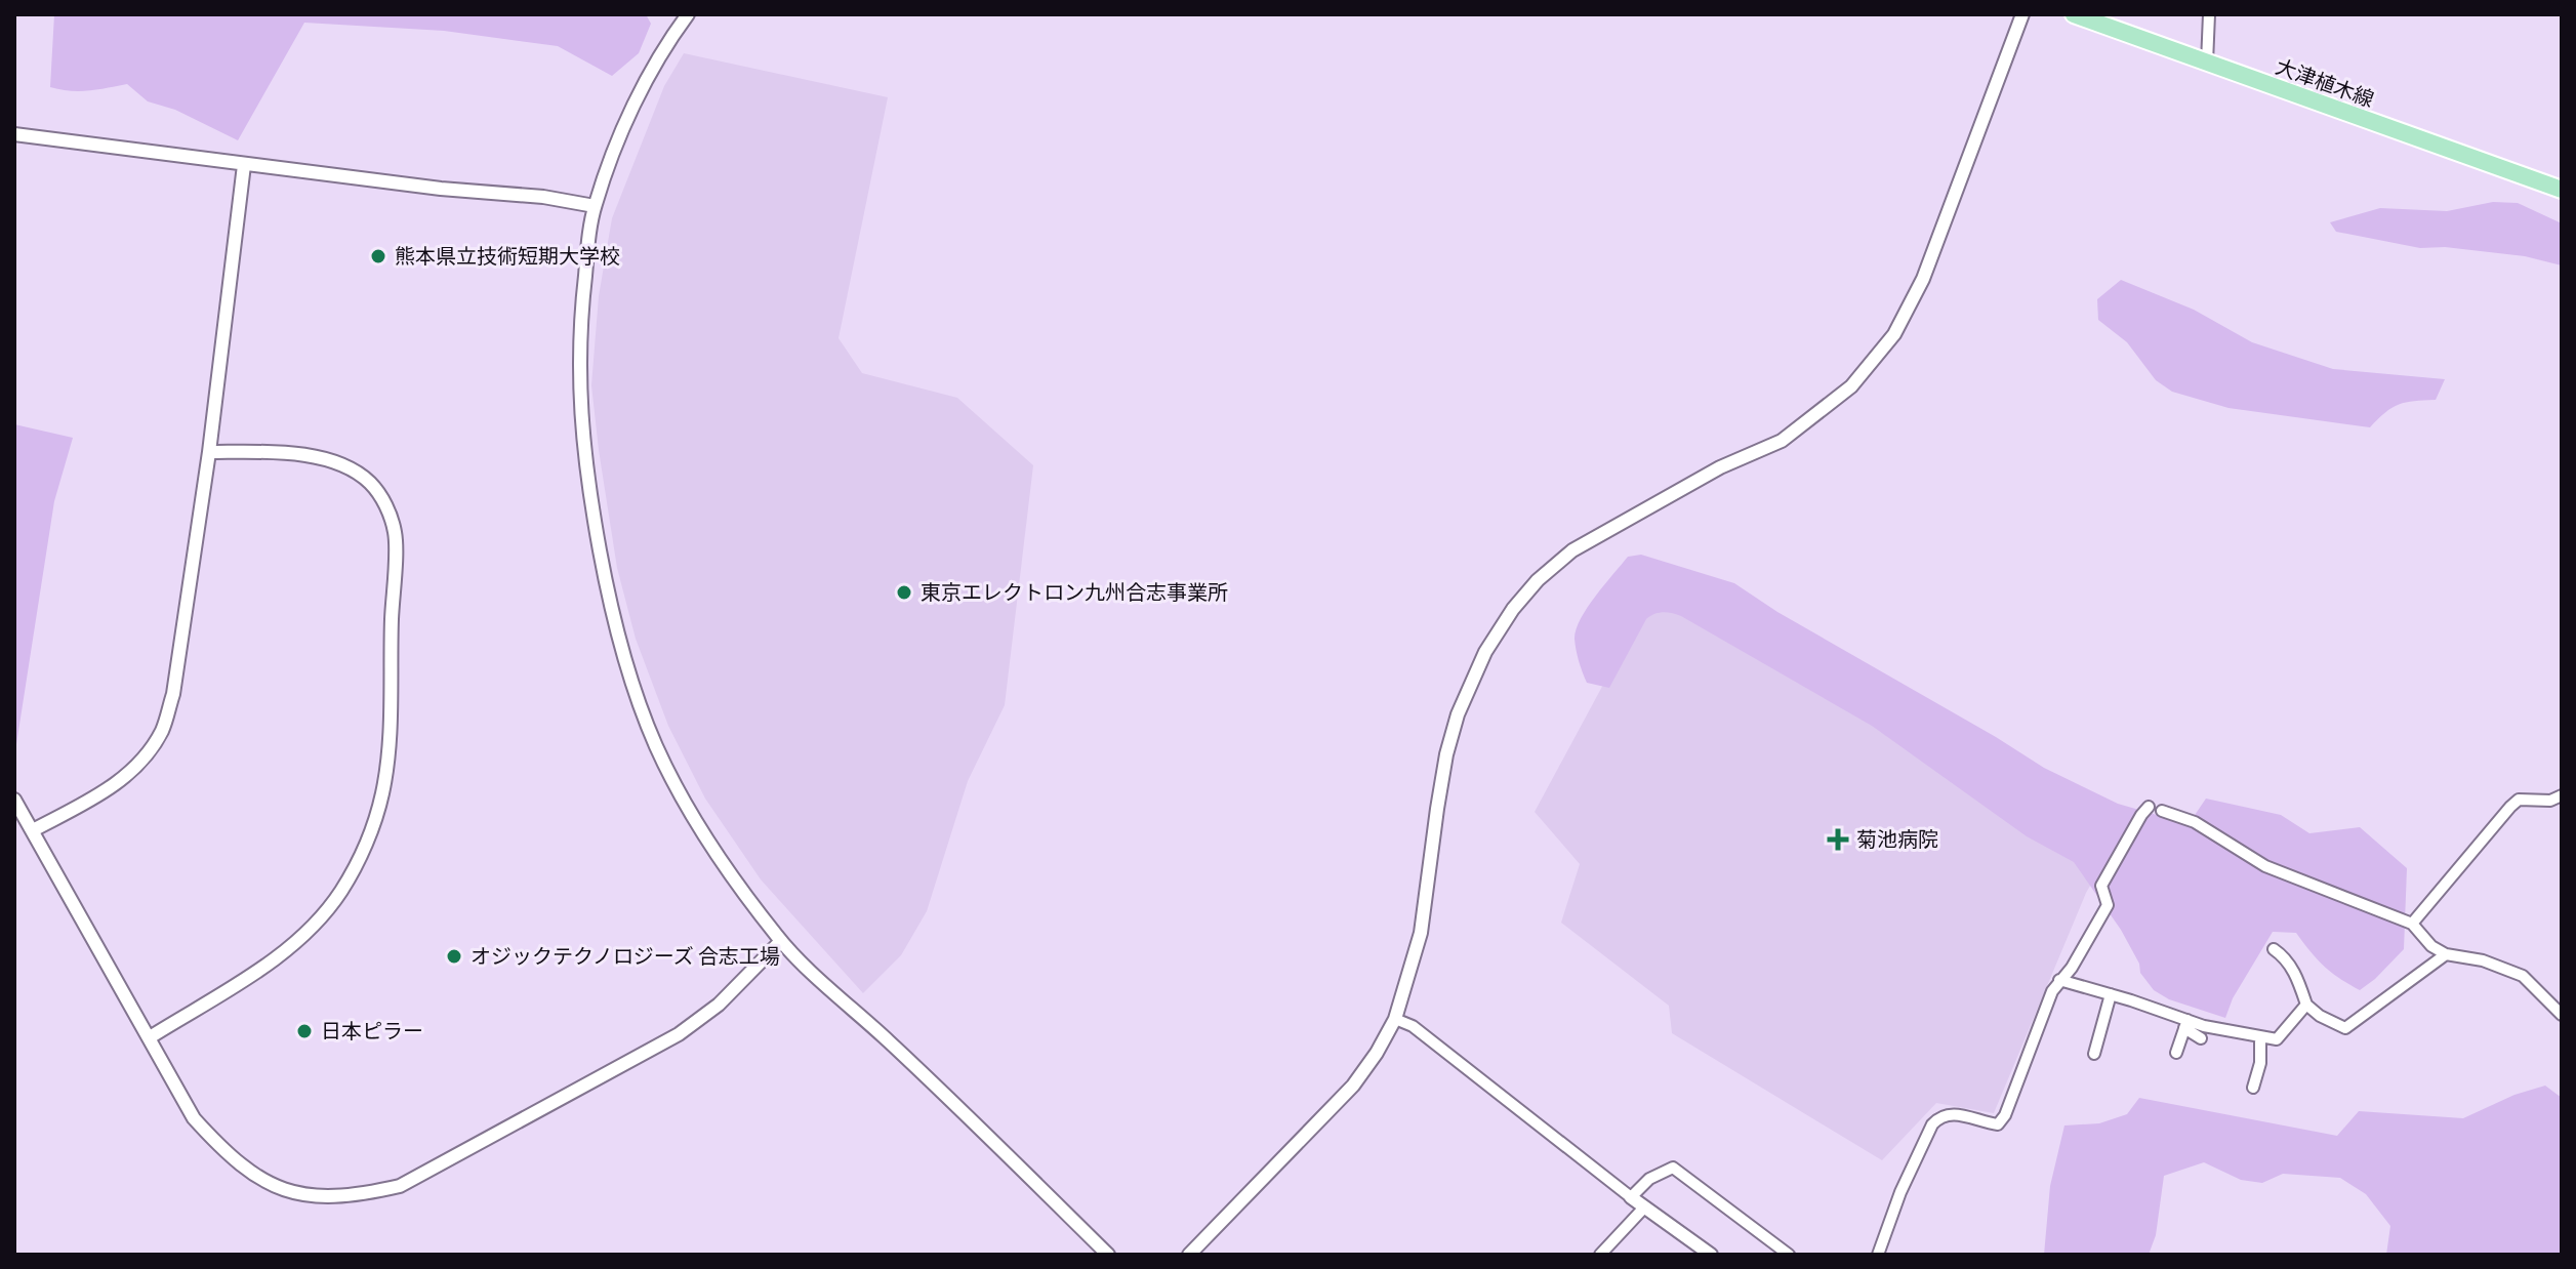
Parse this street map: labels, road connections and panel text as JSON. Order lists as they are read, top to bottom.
{
  "streets": {
    "main road": ["大津植木線"]
  },
  "places": {
    "other": [
      "熊本県立技術短期大学校",
      "東京エレクトロン九州合志事業所",
      "オジックテクノロジーズ 合志工場",
      "日本ピラー"
    ],
    "health": ["菊池病院"]
  }
}
